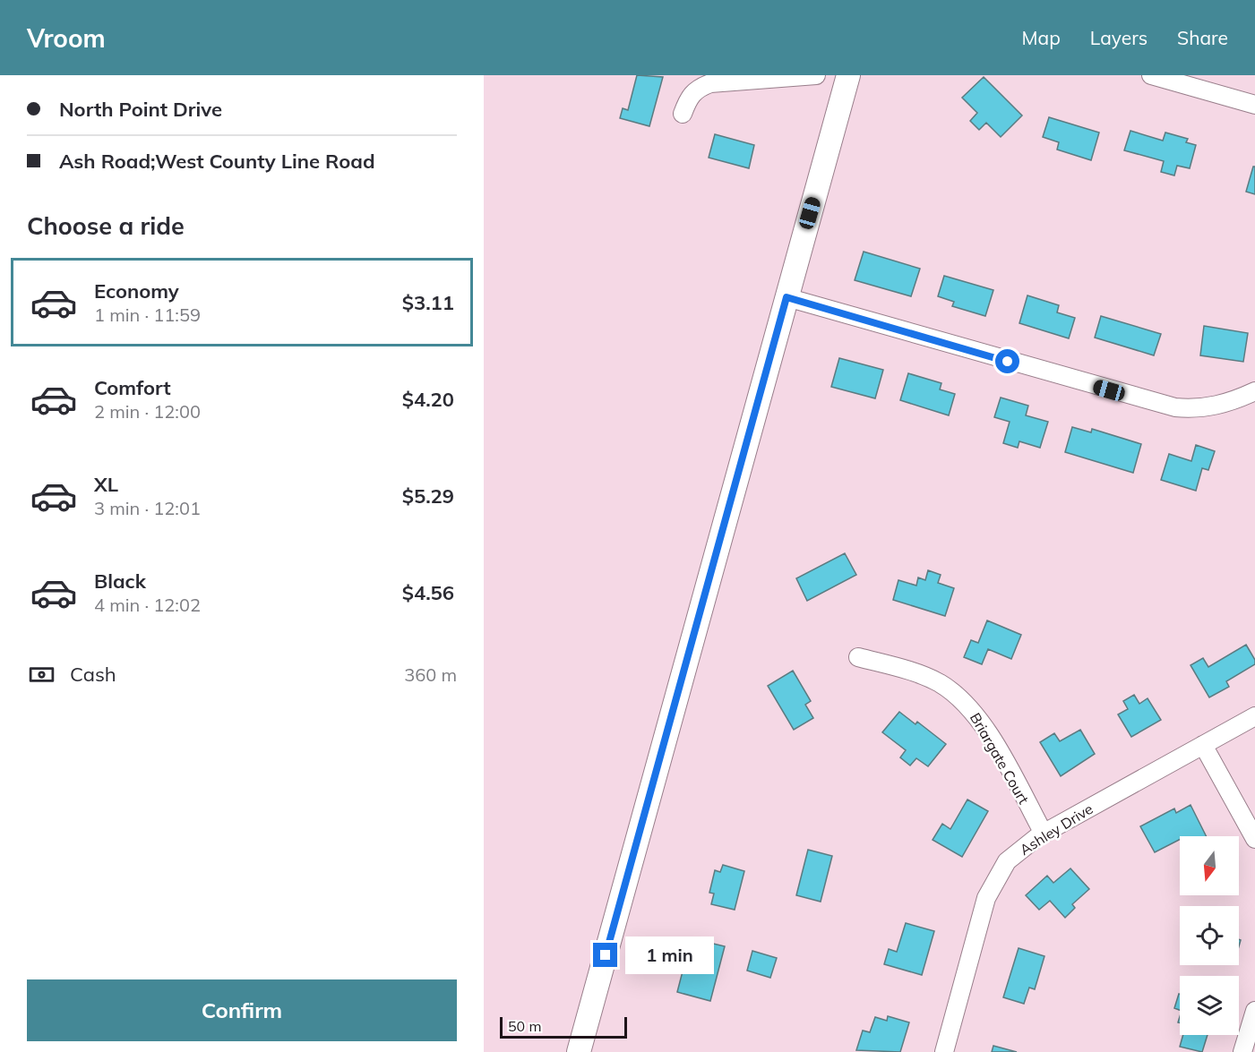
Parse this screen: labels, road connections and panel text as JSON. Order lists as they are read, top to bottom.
{
  "streets": {
    "street": ["Briargate Court", "Ashley Drive"]
  },
  "crossings": [
    ["Briargate Court", "Ashley Drive"]
  ],
  "scale_bar": "50 m",
  "north": "bottom",
  "page": {
    "header": "Vroom",
    "nav": ["Map", "Layers", "Share"],
    "banner": ["North Point Drive", "Ash Road;West County Line Road"],
    "heading": "Choose a ride",
    "list": [
      {
        "name": "Economy",
        "note": "1 min · 11:59",
        "value": "$3.11"
      },
      {
        "name": "Comfort",
        "note": "2 min · 12:00",
        "value": "$4.20"
      },
      {
        "name": "XL",
        "note": "3 min · 12:01",
        "value": "$5.29"
      },
      {
        "name": "Black",
        "note": "4 min · 12:02",
        "value": "$4.56"
      }
    ],
    "pay": ["Cash", "360 m"],
    "bubble": "1 min",
    "buttons": "Confirm",
    "scale": "50 m"
  }
}
